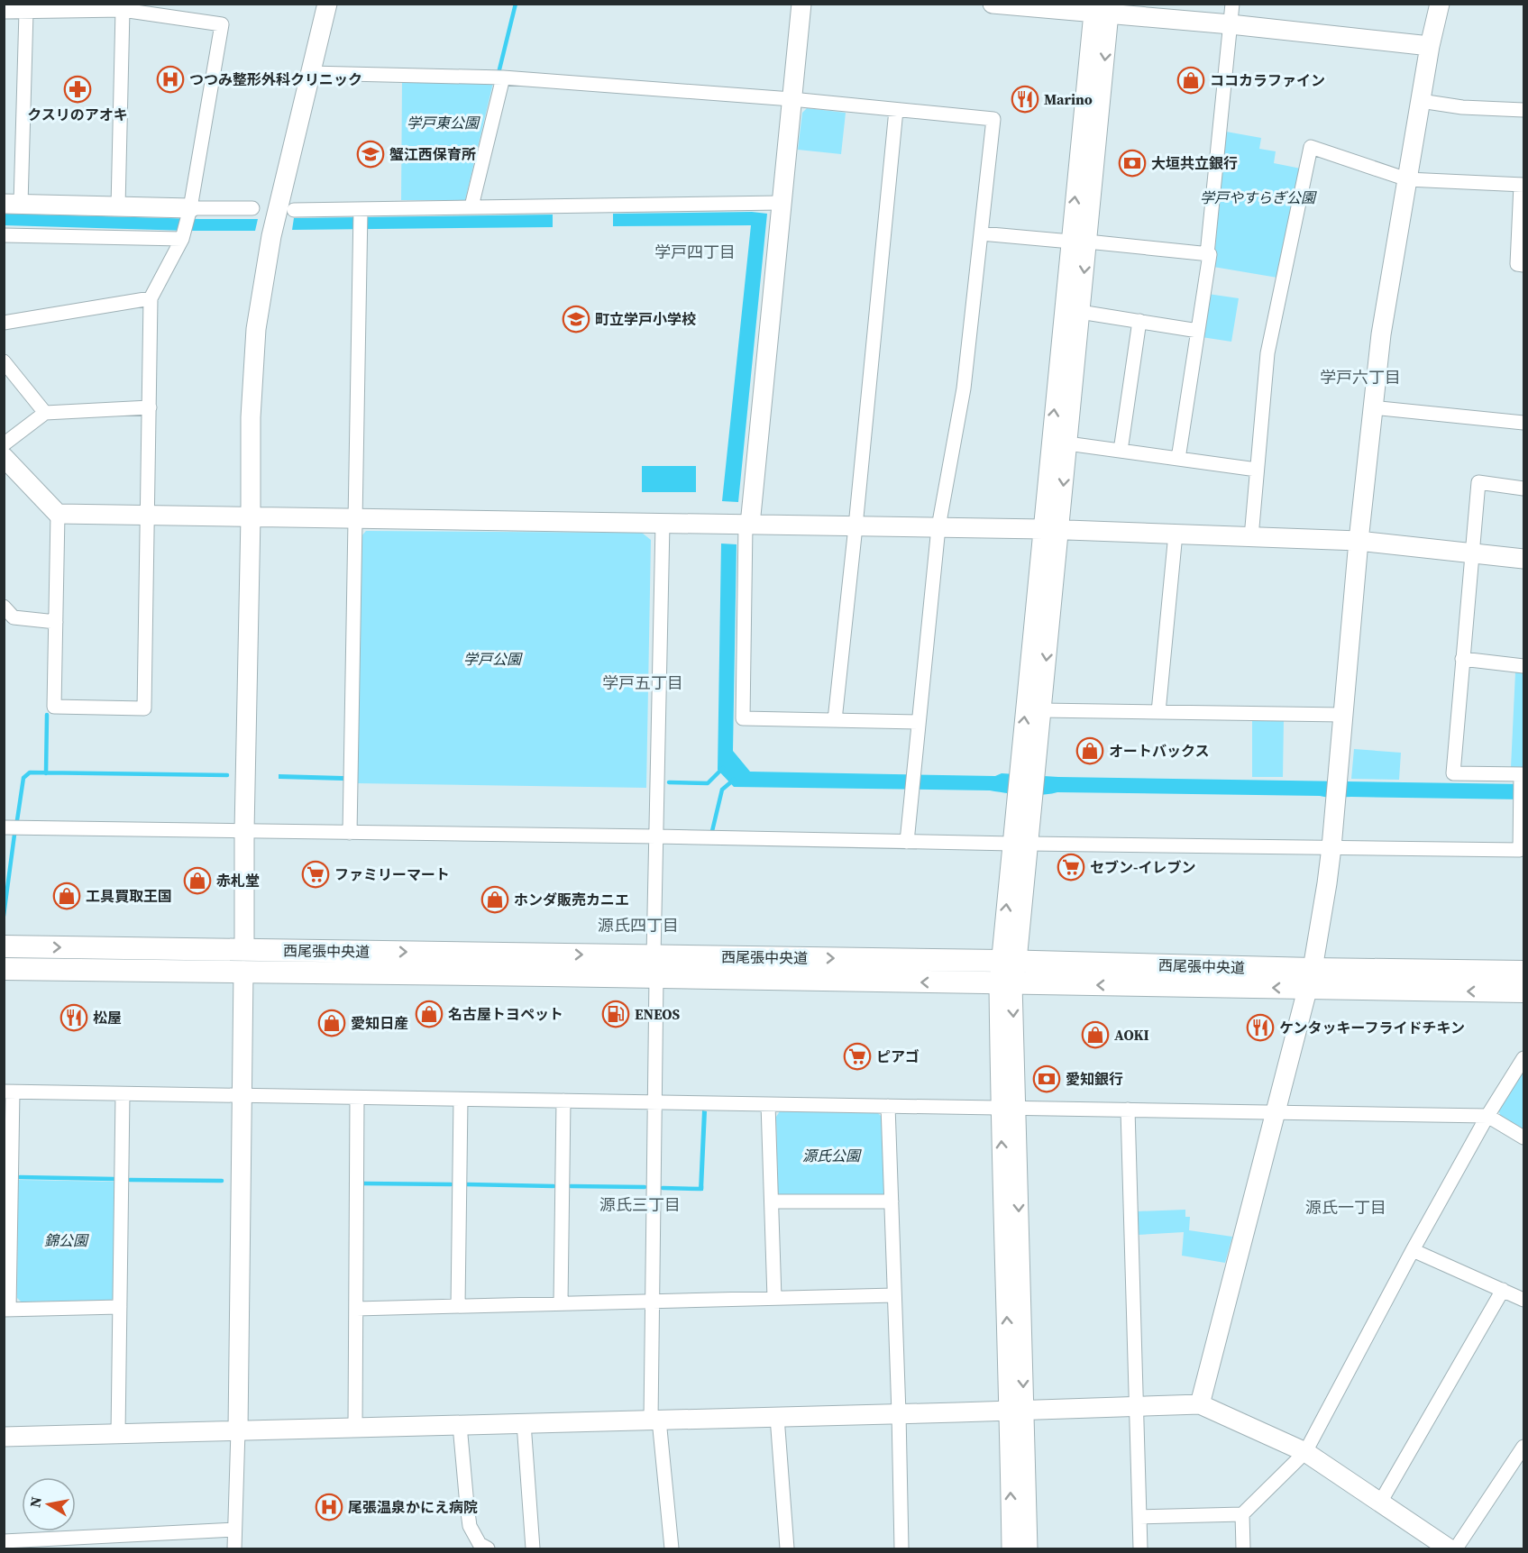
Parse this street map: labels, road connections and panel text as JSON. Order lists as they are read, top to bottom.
{
  "streets": {
    "main road": ["西尾張中央道"]
  },
  "districts": [
    "学戸四丁目",
    "学戸六丁目",
    "学戸五丁目",
    "源氏四丁目",
    "源氏三丁目",
    "源氏一丁目"
  ],
  "parks": [
    "学戸東公園",
    "学戸やすらぎ公園",
    "学戸公園",
    "源氏公園",
    "錦公園"
  ],
  "places": {
    "hospital": ["つつみ整形外科クリニック", "尾張温泉かにえ病院"],
    "shop": [
      "ココカラファイン",
      "オートバックス",
      "赤札堂",
      "工具買取王国",
      "ホンダ販売カニエ",
      "名古屋トヨペット",
      "愛知日産",
      "AOKI"
    ],
    "pharmacy": ["クスリのアオキ"],
    "restaurant": ["Marino", "松屋", "ケンタッキーフライドチキン"],
    "school or university": ["蟹江西保育所", "町立学戸小学校"],
    "bank": ["大垣共立銀行", "愛知銀行"],
    "supermarket": ["セブン-イレブン", "ファミリーマート", "ピアゴ"],
    "fuel station": ["ENEOS"]
  },
  "north": "left"
}
